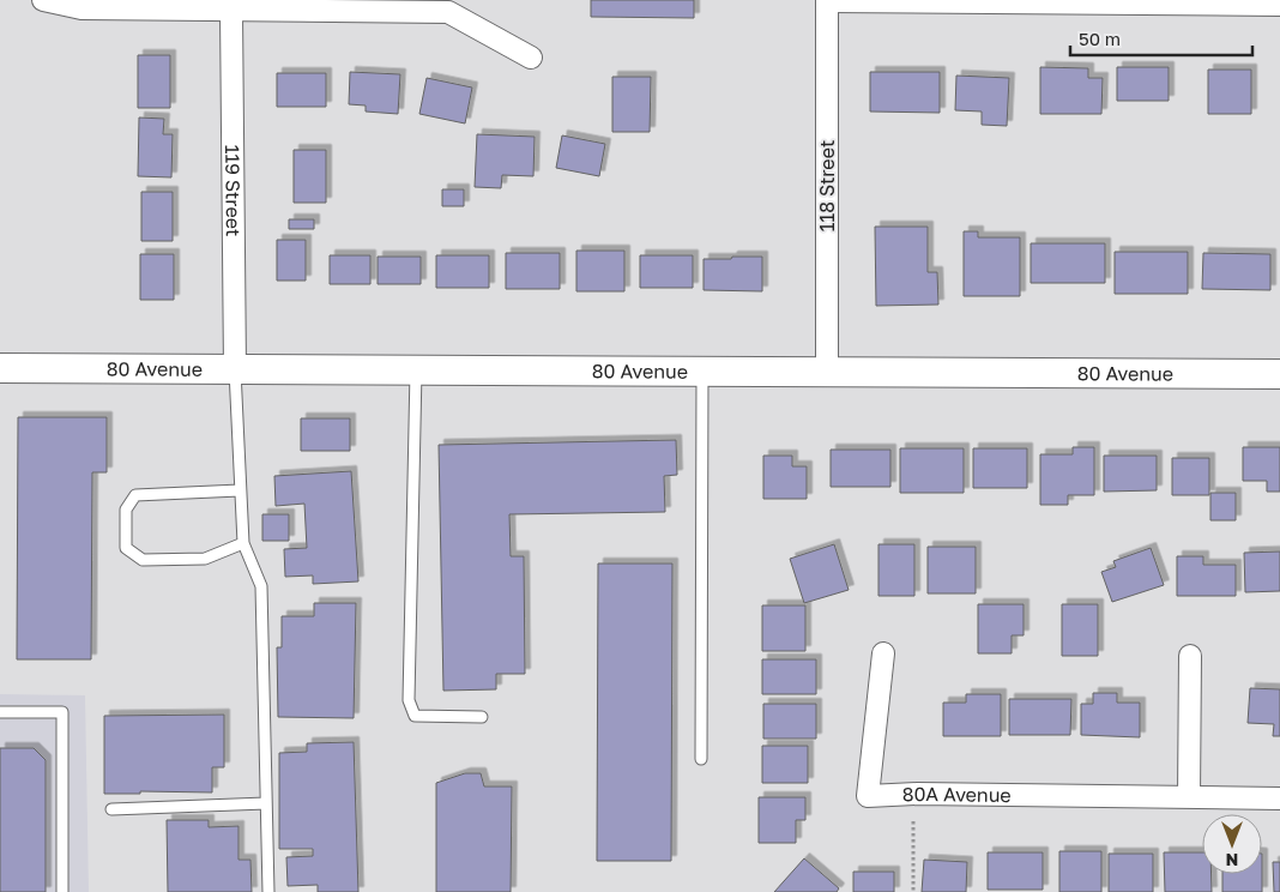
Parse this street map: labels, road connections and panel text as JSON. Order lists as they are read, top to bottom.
{
  "streets": {
    "street": [
      "118 Street",
      "119 Street",
      "80 Avenue",
      "80A Avenue"
    ]
  },
  "crossings": [
    ["118 Street", "80 Avenue"],
    ["119 Street", "80 Avenue"]
  ],
  "scale_bar": "50 m",
  "north": "bottom"
}
